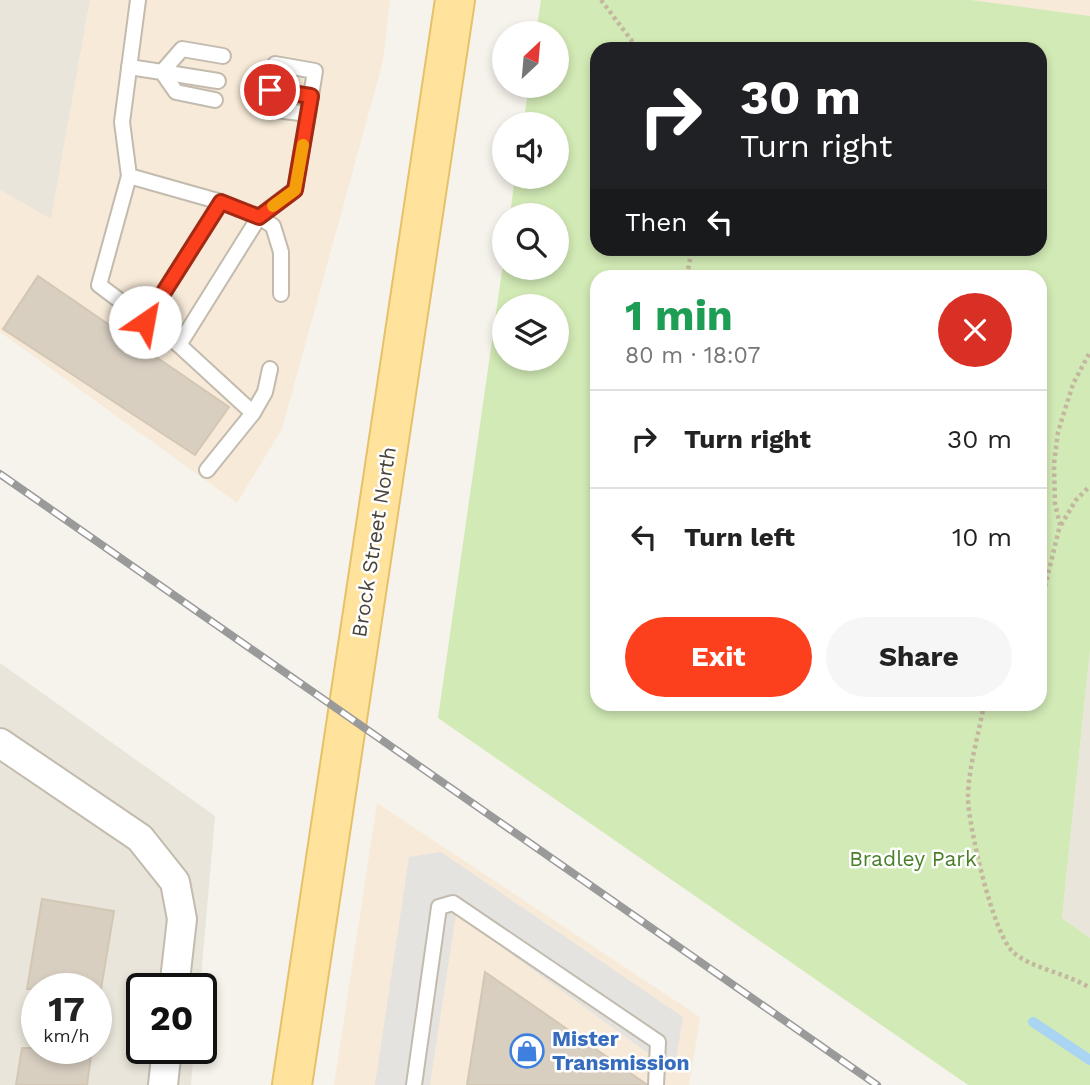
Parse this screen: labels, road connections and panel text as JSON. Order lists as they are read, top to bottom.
{
  "streets": {
    "main road": ["Brock Street North"]
  },
  "parks": ["Bradley Park"],
  "places": {
    "shop": ["Mister Transmission"]
  },
  "north": "top right",
  "page": {
    "turn": ["30 m", "Turn right"],
    "then": "Then",
    "heading": ["1 min", "80 m · 18:07"],
    "list": [
      {
        "name": "Turn right",
        "value": "30 m"
      },
      {
        "name": "Turn left",
        "value": "10 m"
      }
    ],
    "buttons": ["Exit", "Share"],
    "speed": "17 km/h",
    "limit": "20"
  }
}
